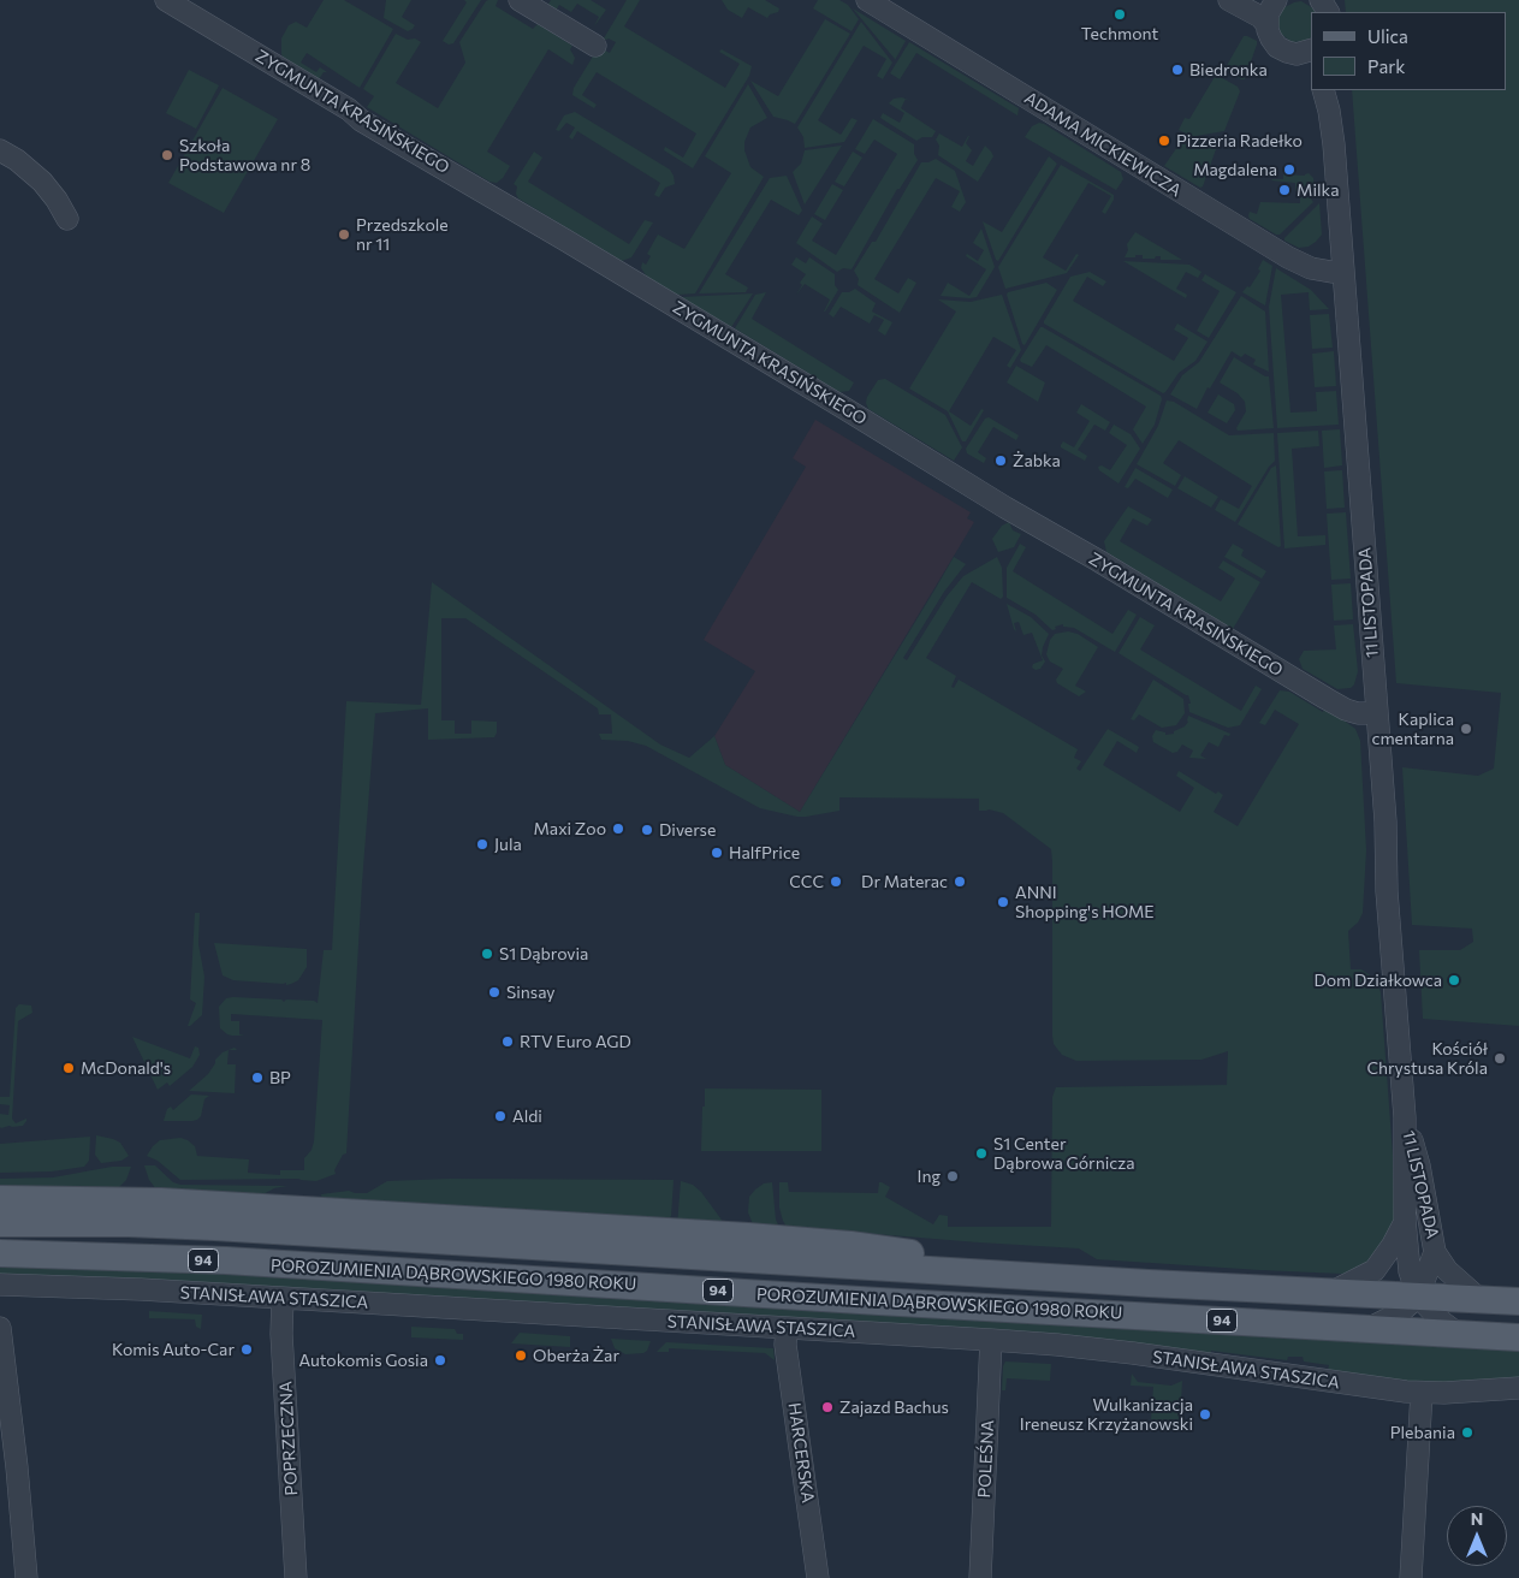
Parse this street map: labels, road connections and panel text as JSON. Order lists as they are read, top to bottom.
{
  "streets": {
    "main road": ["94", "POROZUMIENIA DĄBROWSKIEGO 1980 ROKU"],
    "street": [
      "ZYGMUNTA KRASIŃSKIEGO",
      "ADAMA MICKIEWICZA",
      "11 LISTOPADA",
      "STANISŁAWA STASZICA",
      "POPRZECZNA",
      "HARCERSKA",
      "POLEŚNA"
    ]
  },
  "crossings": [
    ["ZYGMUNTA KRASIŃSKIEGO", "11 LISTOPADA"],
    ["ADAMA MICKIEWICZA", "11 LISTOPADA"],
    ["11 LISTOPADA", "POROZUMIENIA DĄBROWSKIEGO 1980 ROKU"],
    ["STANISŁAWA STASZICA", "POPRZECZNA"],
    ["STANISŁAWA STASZICA", "HARCERSKA"],
    ["STANISŁAWA STASZICA", "POLEŚNA"]
  ],
  "places": [
    "Techmont",
    "Biedronka",
    "Pizzeria Radełko",
    "Szkoła Podstawowa nr 8",
    "Magdalena",
    "Milka",
    "Przedszkole nr 11",
    "Żabka",
    "Kaplica cmentarna",
    "Maxi Zoo",
    "Diverse",
    "Jula",
    "HalfPrice",
    "CCC",
    "Dr Materac",
    "ANNI Shopping's HOME",
    "S1 Dąbrovia",
    "Dom Działkowca",
    "Sinsay",
    "RTV Euro AGD",
    "Kościół Chrystusa Króla",
    "McDonald's",
    "BP",
    "Aldi",
    "S1 Center Dąbrowa Górnicza",
    "Ing",
    "Komis Auto-Car",
    "Oberża Żar",
    "Autokomis Gosia",
    "Zajazd Bachus",
    "Wulkanizacja Ireneusz Krzyżanowski",
    "Plebania"
  ],
  "legend": ["Ulica", "Park"],
  "north": "top"
}
